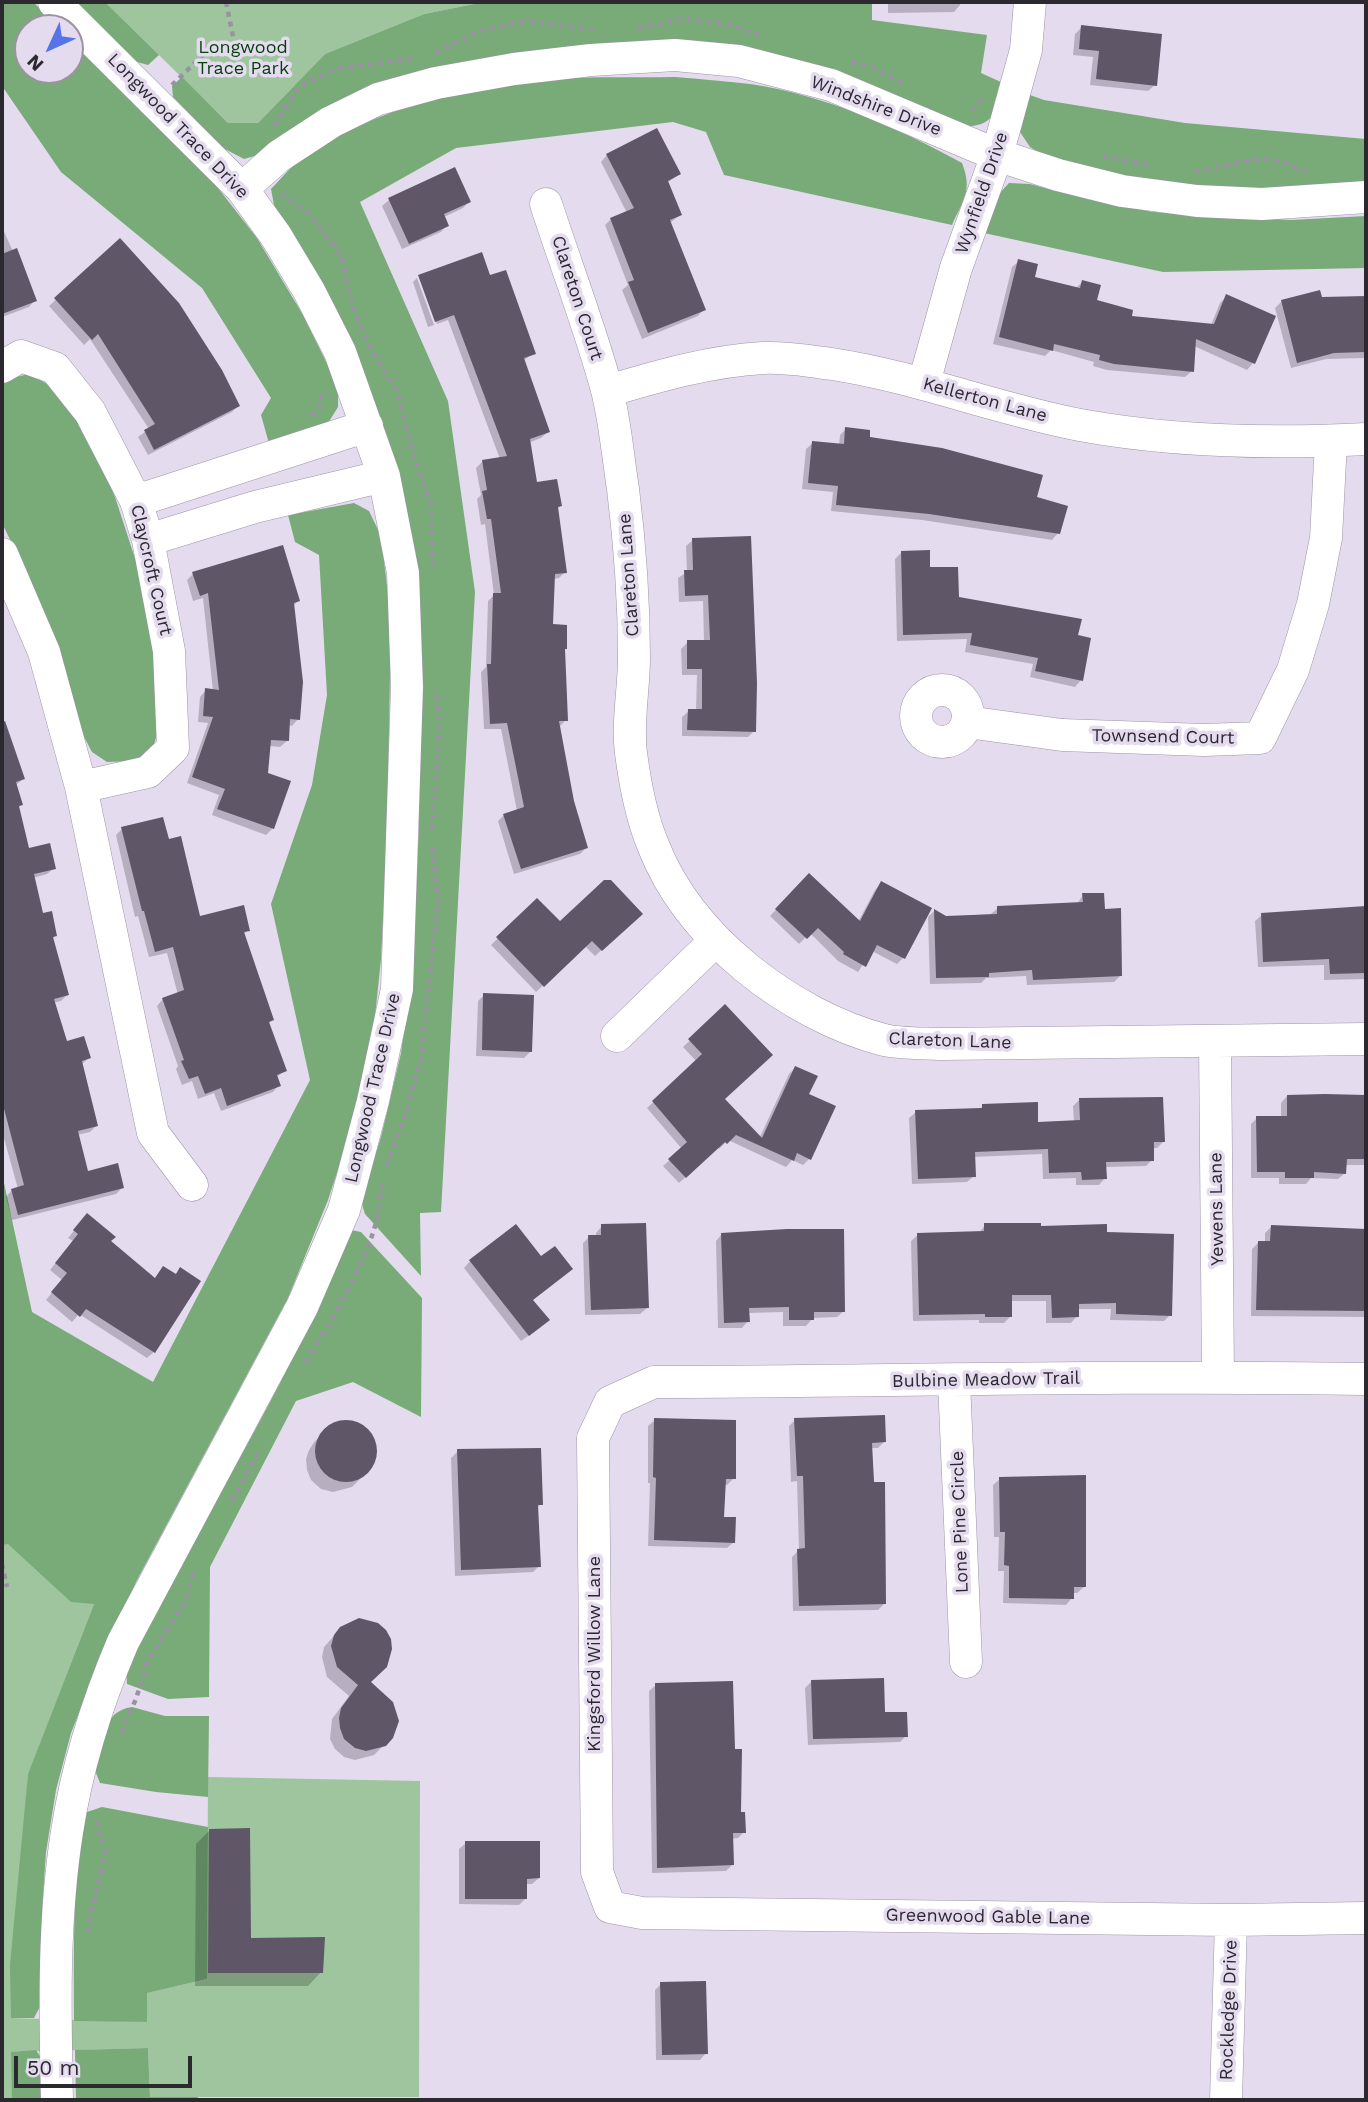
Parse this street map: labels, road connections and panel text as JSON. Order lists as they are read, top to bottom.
{
  "streets": {
    "street": [
      "Windshire Drive",
      "Longwood Trace Drive",
      "Wynfield Drive",
      "Clareton Court",
      "Kellerton Lane",
      "Claycroft Court",
      "Clareton Lane",
      "Townsend Court",
      "Yewens Lane",
      "Bulbine Meadow Trail",
      "Lone Pine Circle",
      "Kingsford Willow Lane",
      "Greenwood Gable Lane",
      "Rockledge Drive"
    ]
  },
  "crossings": [
    ["Windshire Drive", "Longwood Trace Drive"],
    ["Windshire Drive", "Wynfield Drive"],
    ["Wynfield Drive", "Kellerton Lane"],
    ["Clareton Court", "Kellerton Lane"],
    ["Clareton Court", "Clareton Lane"],
    ["Kellerton Lane", "Clareton Lane"],
    ["Kellerton Lane", "Townsend Court"],
    ["Clareton Lane", "Yewens Lane"],
    ["Yewens Lane", "Bulbine Meadow Trail"],
    ["Bulbine Meadow Trail", "Lone Pine Circle"],
    ["Bulbine Meadow Trail", "Kingsford Willow Lane"],
    ["Kingsford Willow Lane", "Greenwood Gable Lane"],
    ["Greenwood Gable Lane", "Rockledge Drive"]
  ],
  "parks": ["Longwood Trace Park"],
  "scale_bar": "50 m",
  "north": "bottom left"
}
